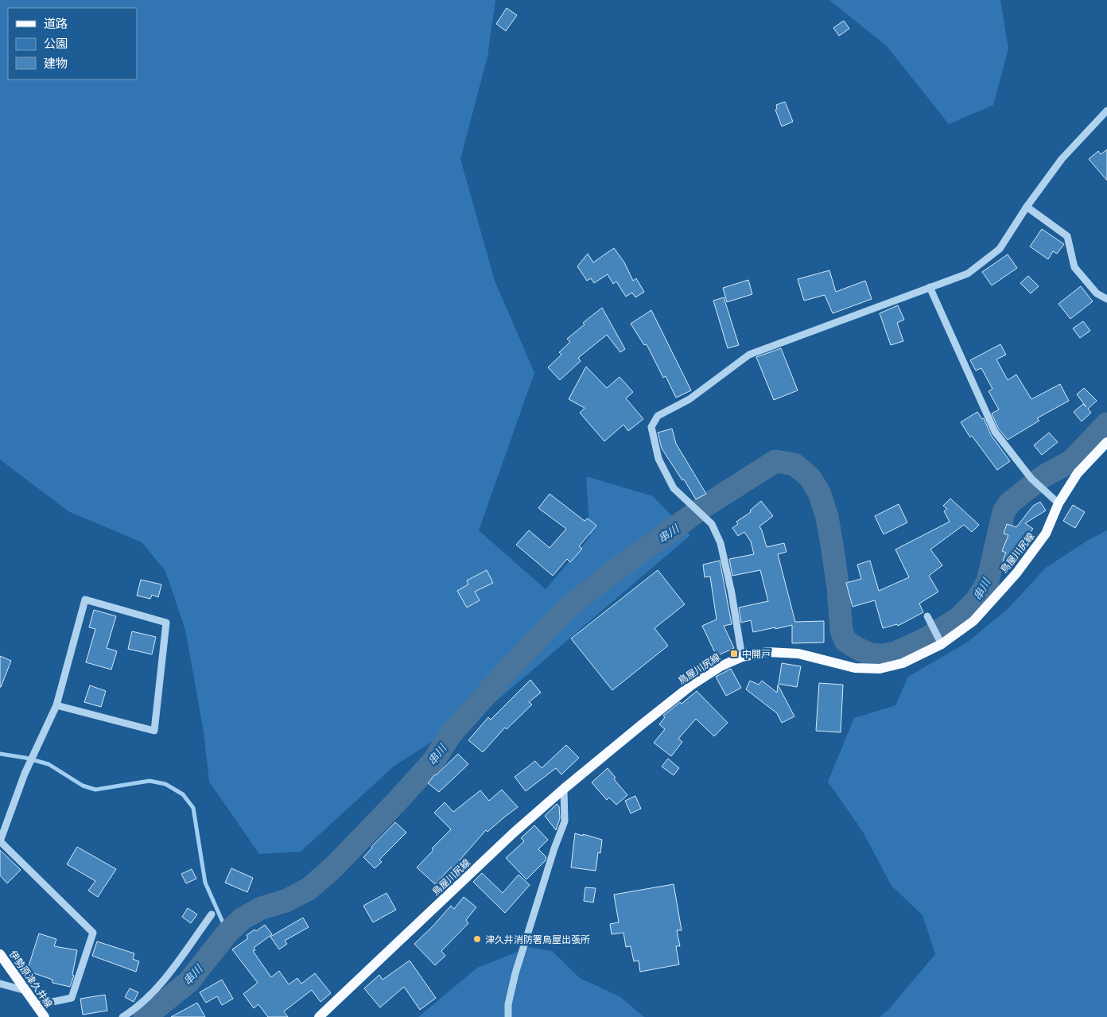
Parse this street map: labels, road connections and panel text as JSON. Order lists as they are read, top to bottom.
{
  "streets": {
    "main road": ["鳥屋川尻線", "伊勢原津久井線"]
  },
  "water": ["串川"],
  "places": {
    "transit": ["中開戸"],
    "other": ["津久井消防署鳥屋出張所"]
  },
  "legend": ["道路", "公園", "建物"]
}
